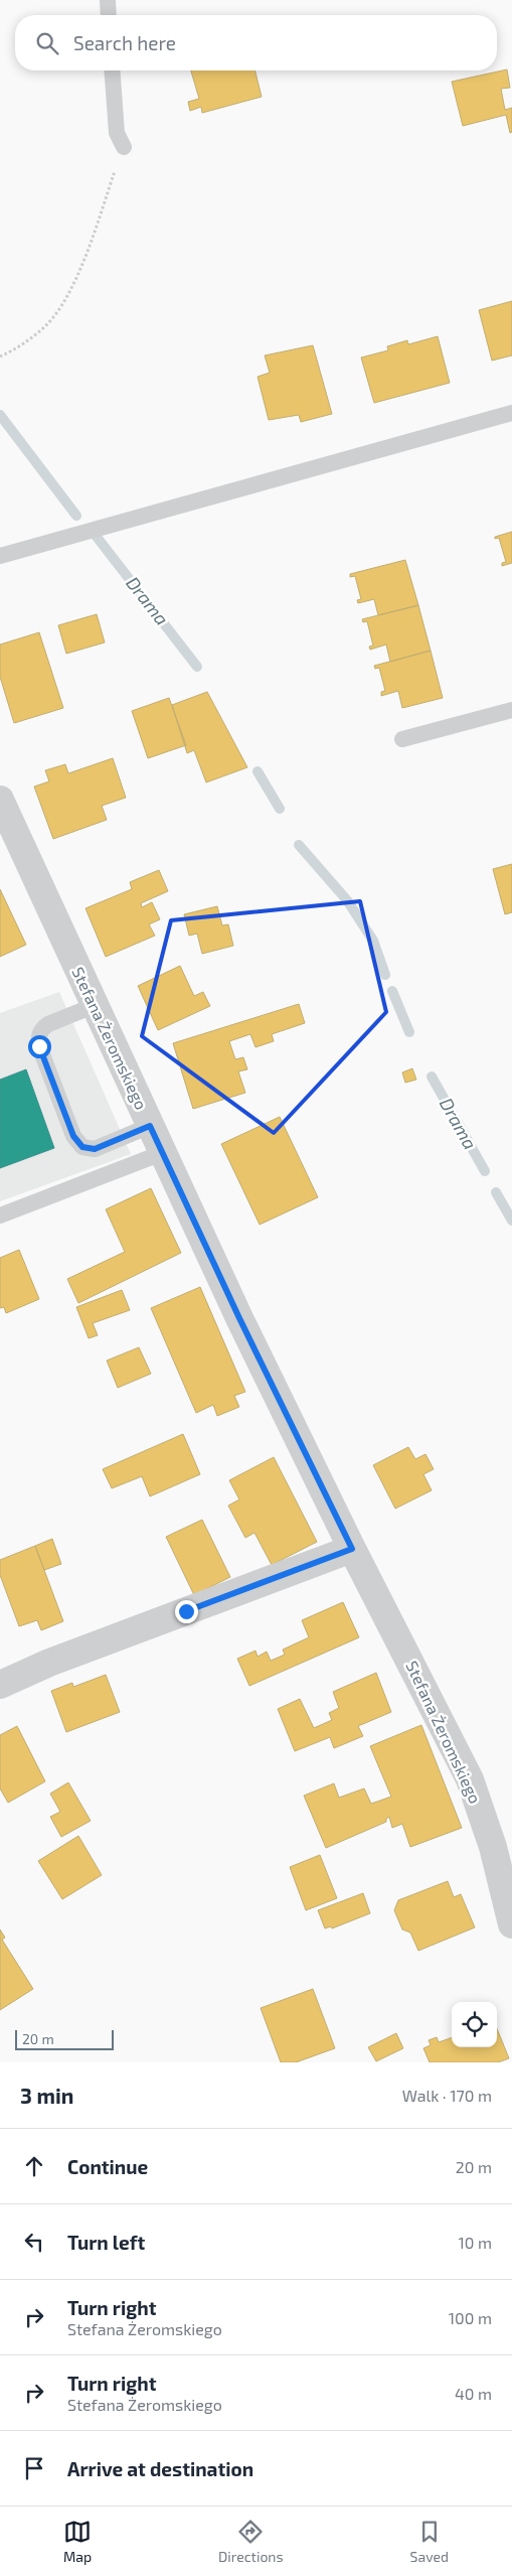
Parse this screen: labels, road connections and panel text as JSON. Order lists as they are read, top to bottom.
{
  "streets": {
    "street": ["Stefana Żeromskiego"]
  },
  "water": ["Drama"],
  "scale_bar": "20 m",
  "page": {
    "search": "Search here",
    "scale": "20 m",
    "heading": ["3 min", "Walk · 170 m"],
    "list": [
      ["Continue", "20 m"],
      ["Turn left", "10 m"],
      ["Turn right", "Stefana Żeromskiego", "100 m"],
      ["Turn right", "Stefana Żeromskiego", "40 m"],
      "Arrive at destination"
    ],
    "nav": ["Map", "Directions", "Saved"]
  }
}
